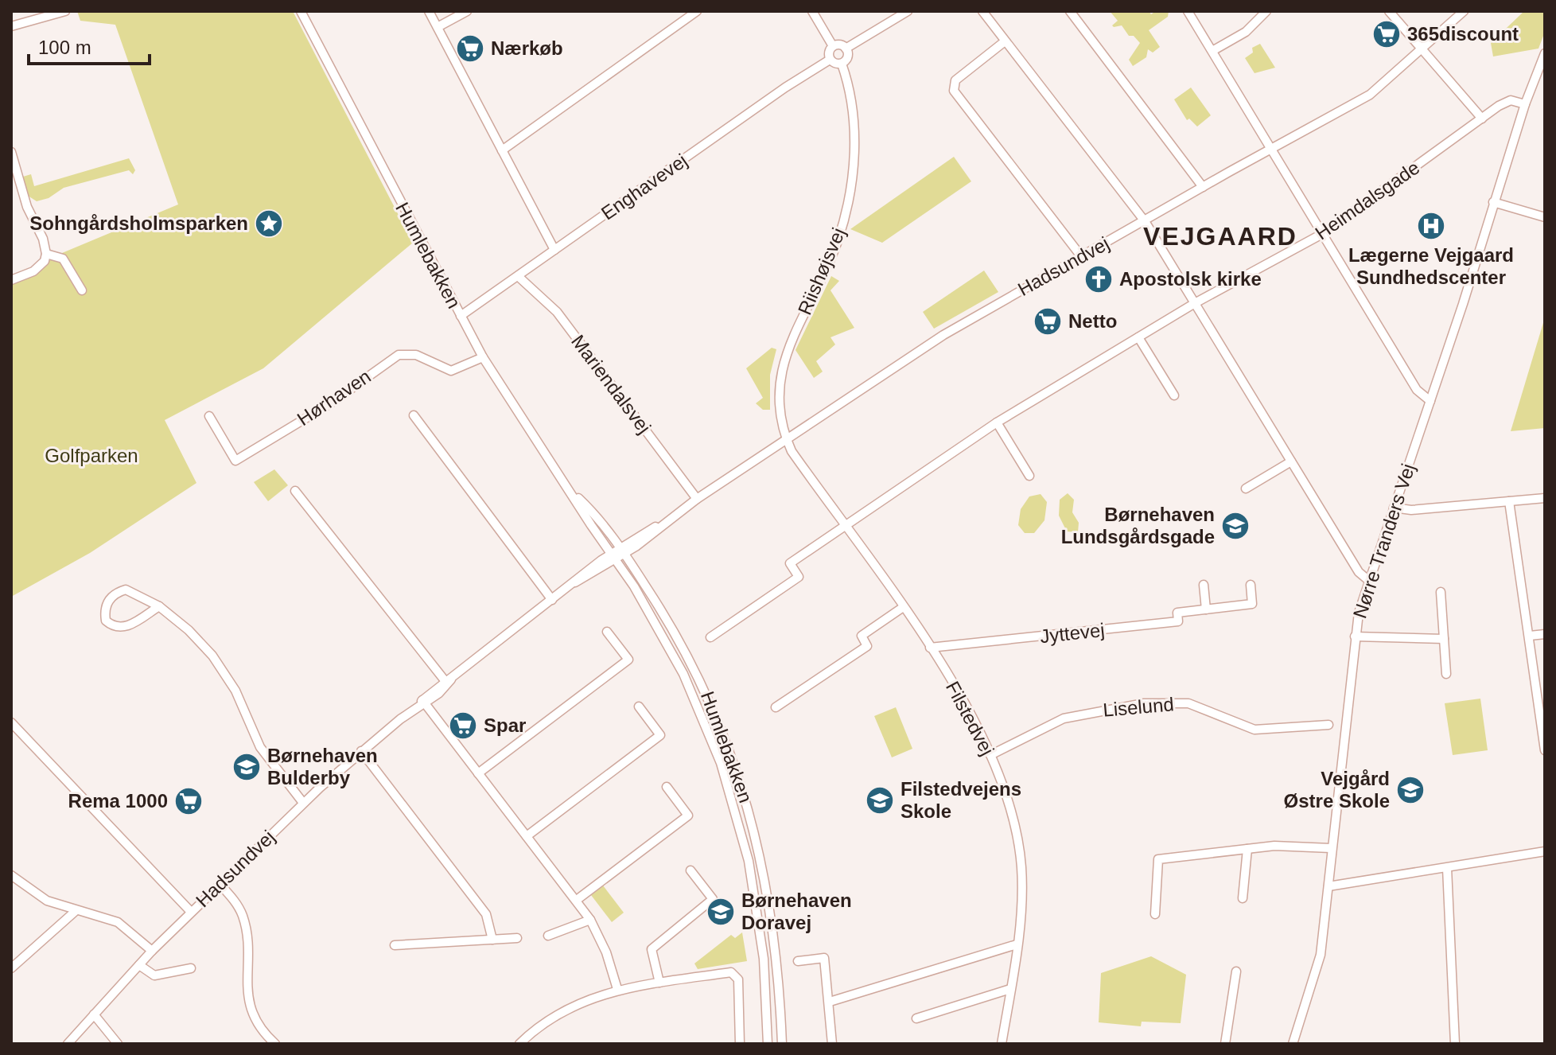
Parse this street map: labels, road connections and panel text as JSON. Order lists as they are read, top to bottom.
{
  "streets": {
    "street": [
      "Enghavevej",
      "Heimdalsgade",
      "Humlebakken",
      "Hadsundvej",
      "Riishøjsvej",
      "Mariendalsvej",
      "Hørhaven",
      "Nørre Tranders Vej",
      "Jyttevej",
      "Liselund",
      "Filstedvej"
    ]
  },
  "crossings": [
    ["Enghavevej", "Humlebakken"],
    ["Enghavevej", "Riishøjsvej"],
    ["Enghavevej", "Mariendalsvej"],
    ["Heimdalsgade", "Nørre Tranders Vej"],
    ["Heimdalsgade", "Filstedvej"],
    ["Humlebakken", "Hadsundvej"],
    ["Humlebakken", "Hørhaven"],
    ["Hadsundvej", "Riishøjsvej"],
    ["Hadsundvej", "Mariendalsvej"],
    ["Hadsundvej", "Filstedvej"],
    ["Riishøjsvej", "Filstedvej"],
    ["Jyttevej", "Filstedvej"],
    ["Liselund", "Filstedvej"]
  ],
  "districts": ["VEJGAARD"],
  "parks": ["Golfparken"],
  "places": {
    "supermarket": [
      "365discount",
      "Nærkøb",
      "Netto",
      "Spar",
      "Rema 1000"
    ],
    "place": ["Sohngårdsholmsparken"],
    "hospital": ["Lægerne Vejgaard Sundhedscenter"],
    "church": ["Apostolsk kirke"],
    "school or university": [
      "Børnehaven Lundsgårdsgade",
      "Børnehaven Bulderby",
      "Vejgård Østre Skole",
      "Filstedvejens Skole",
      "Børnehaven Doravej"
    ]
  },
  "scale_bar": "100 m"
}
